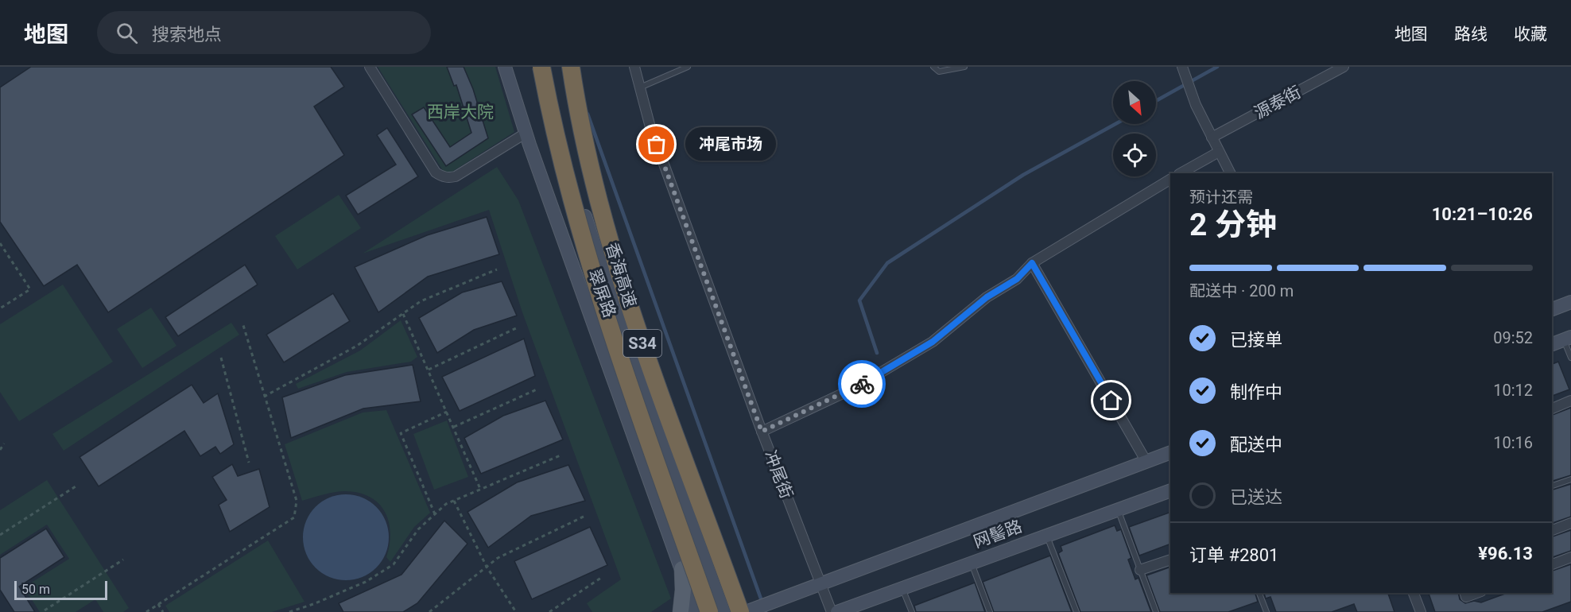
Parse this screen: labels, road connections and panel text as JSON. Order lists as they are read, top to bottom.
{
  "streets": {
    "highway": ["香海高速", "S34"],
    "main road": ["翠屏路", "网髻路"],
    "street": ["源泰街", "冲尾街"]
  },
  "parks": ["西岸大院"],
  "places": ["冲尾市场"],
  "scale_bar": "50 m",
  "north": "bottom right",
  "page": {
    "header": "地图",
    "search": "搜索地点",
    "nav": ["地图", "路线", "收藏"],
    "bubble": "冲尾市场",
    "heading": ["2 分钟", "预计还需", "10:21–10:26"],
    "panel": ["订单 #2801", "¥96.13"],
    "bar": "配送中 · 200 m",
    "list": [
      ["已接单", "09:52"],
      ["制作中", "10:12"],
      ["配送中", "10:16"],
      "已送达"
    ],
    "scale": "50 m"
  }
}
